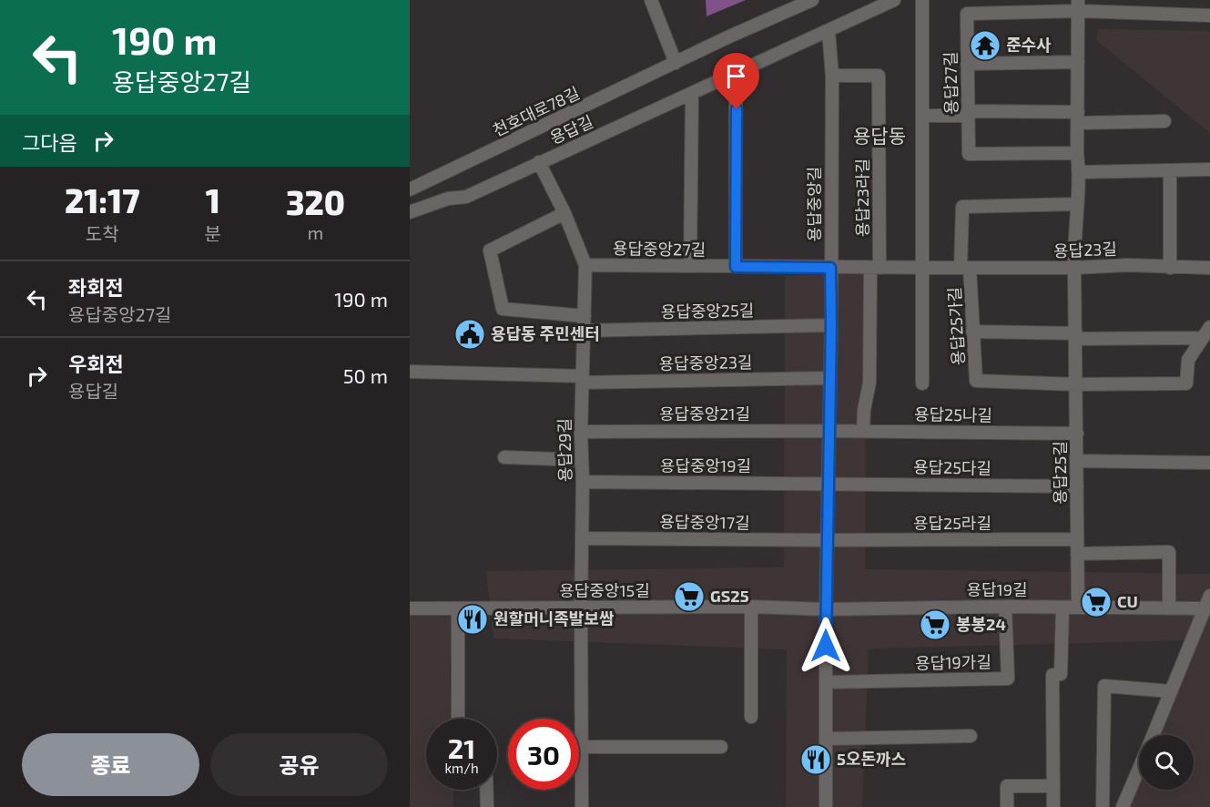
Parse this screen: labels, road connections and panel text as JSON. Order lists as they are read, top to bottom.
{
  "streets": {
    "street": [
      "용답27길",
      "천호대로78길",
      "용답길",
      "용답23라길",
      "용답중앙길",
      "용답중앙27길",
      "용답23길",
      "용답중앙25길",
      "용답25가길",
      "용답중앙23길",
      "용답중앙21길",
      "용답25나길",
      "용답29길",
      "용답중앙19길",
      "용답25다길",
      "용답25길",
      "용답중앙17길",
      "용답25라길",
      "용답19길",
      "용답중앙15길",
      "용답19가길"
    ]
  },
  "crossings": [
    ["용답27길", "용답25길"],
    ["용답길", "용답중앙길"],
    ["용답길", "용답29길"],
    ["용답23라길", "용답중앙길"],
    ["용답23라길", "용답23길"],
    ["용답중앙길", "용답중앙27길"],
    ["용답중앙길", "용답23길"],
    ["용답중앙길", "용답중앙25길"],
    ["용답중앙길", "용답중앙23길"],
    ["용답중앙길", "용답중앙21길"],
    ["용답중앙길", "용답25나길"],
    ["용답중앙길", "용답중앙19길"],
    ["용답중앙길", "용답25다길"],
    ["용답중앙길", "용답중앙17길"],
    ["용답중앙길", "용답25라길"],
    ["용답중앙길", "용답19길"],
    ["용답중앙길", "용답중앙15길"],
    ["용답중앙길", "용답19가길"],
    ["용답중앙27길", "용답23길"],
    ["용답중앙27길", "용답29길"],
    ["용답23길", "용답25가길"],
    ["용답23길", "용답25길"],
    ["용답중앙25길", "용답29길"],
    ["용답25가길", "용답25길"],
    ["용답중앙23길", "용답29길"],
    ["용답중앙21길", "용답25나길"],
    ["용답중앙21길", "용답29길"],
    ["용답25나길", "용답25길"],
    ["용답29길", "용답중앙19길"],
    ["용답29길", "용답중앙17길"],
    ["용답29길", "용답중앙15길"],
    ["용답중앙19길", "용답25다길"],
    ["용답25다길", "용답25길"],
    ["용답25길", "용답25라길"],
    ["용답25길", "용답19길"],
    ["용답중앙17길", "용답25라길"],
    ["용답19길", "용답중앙15길"],
    ["용답19길", "용답19가길"]
  ],
  "districts": ["용답동"],
  "places": {
    "temple": ["준수사"],
    "public building": ["용답동 주민센터"],
    "supermarket": ["GS25", "CU", "봉봉24"],
    "restaurant": ["원할머니족발보쌈", "5오돈까스"]
  },
  "page": {
    "turn": ["190 m", "용답중앙27길"],
    "then": "그다음",
    "eta": [
      "21:17",
      "도착",
      "1",
      "분",
      "320",
      "m"
    ],
    "list": [
      {
        "name": "좌회전",
        "note": "용답중앙27길",
        "value": "190 m"
      },
      {
        "name": "우회전",
        "note": "용답길",
        "value": "50 m"
      }
    ],
    "speed": "21 km/h",
    "limit": "30",
    "buttons": ["종료", "공유"]
  }
}
